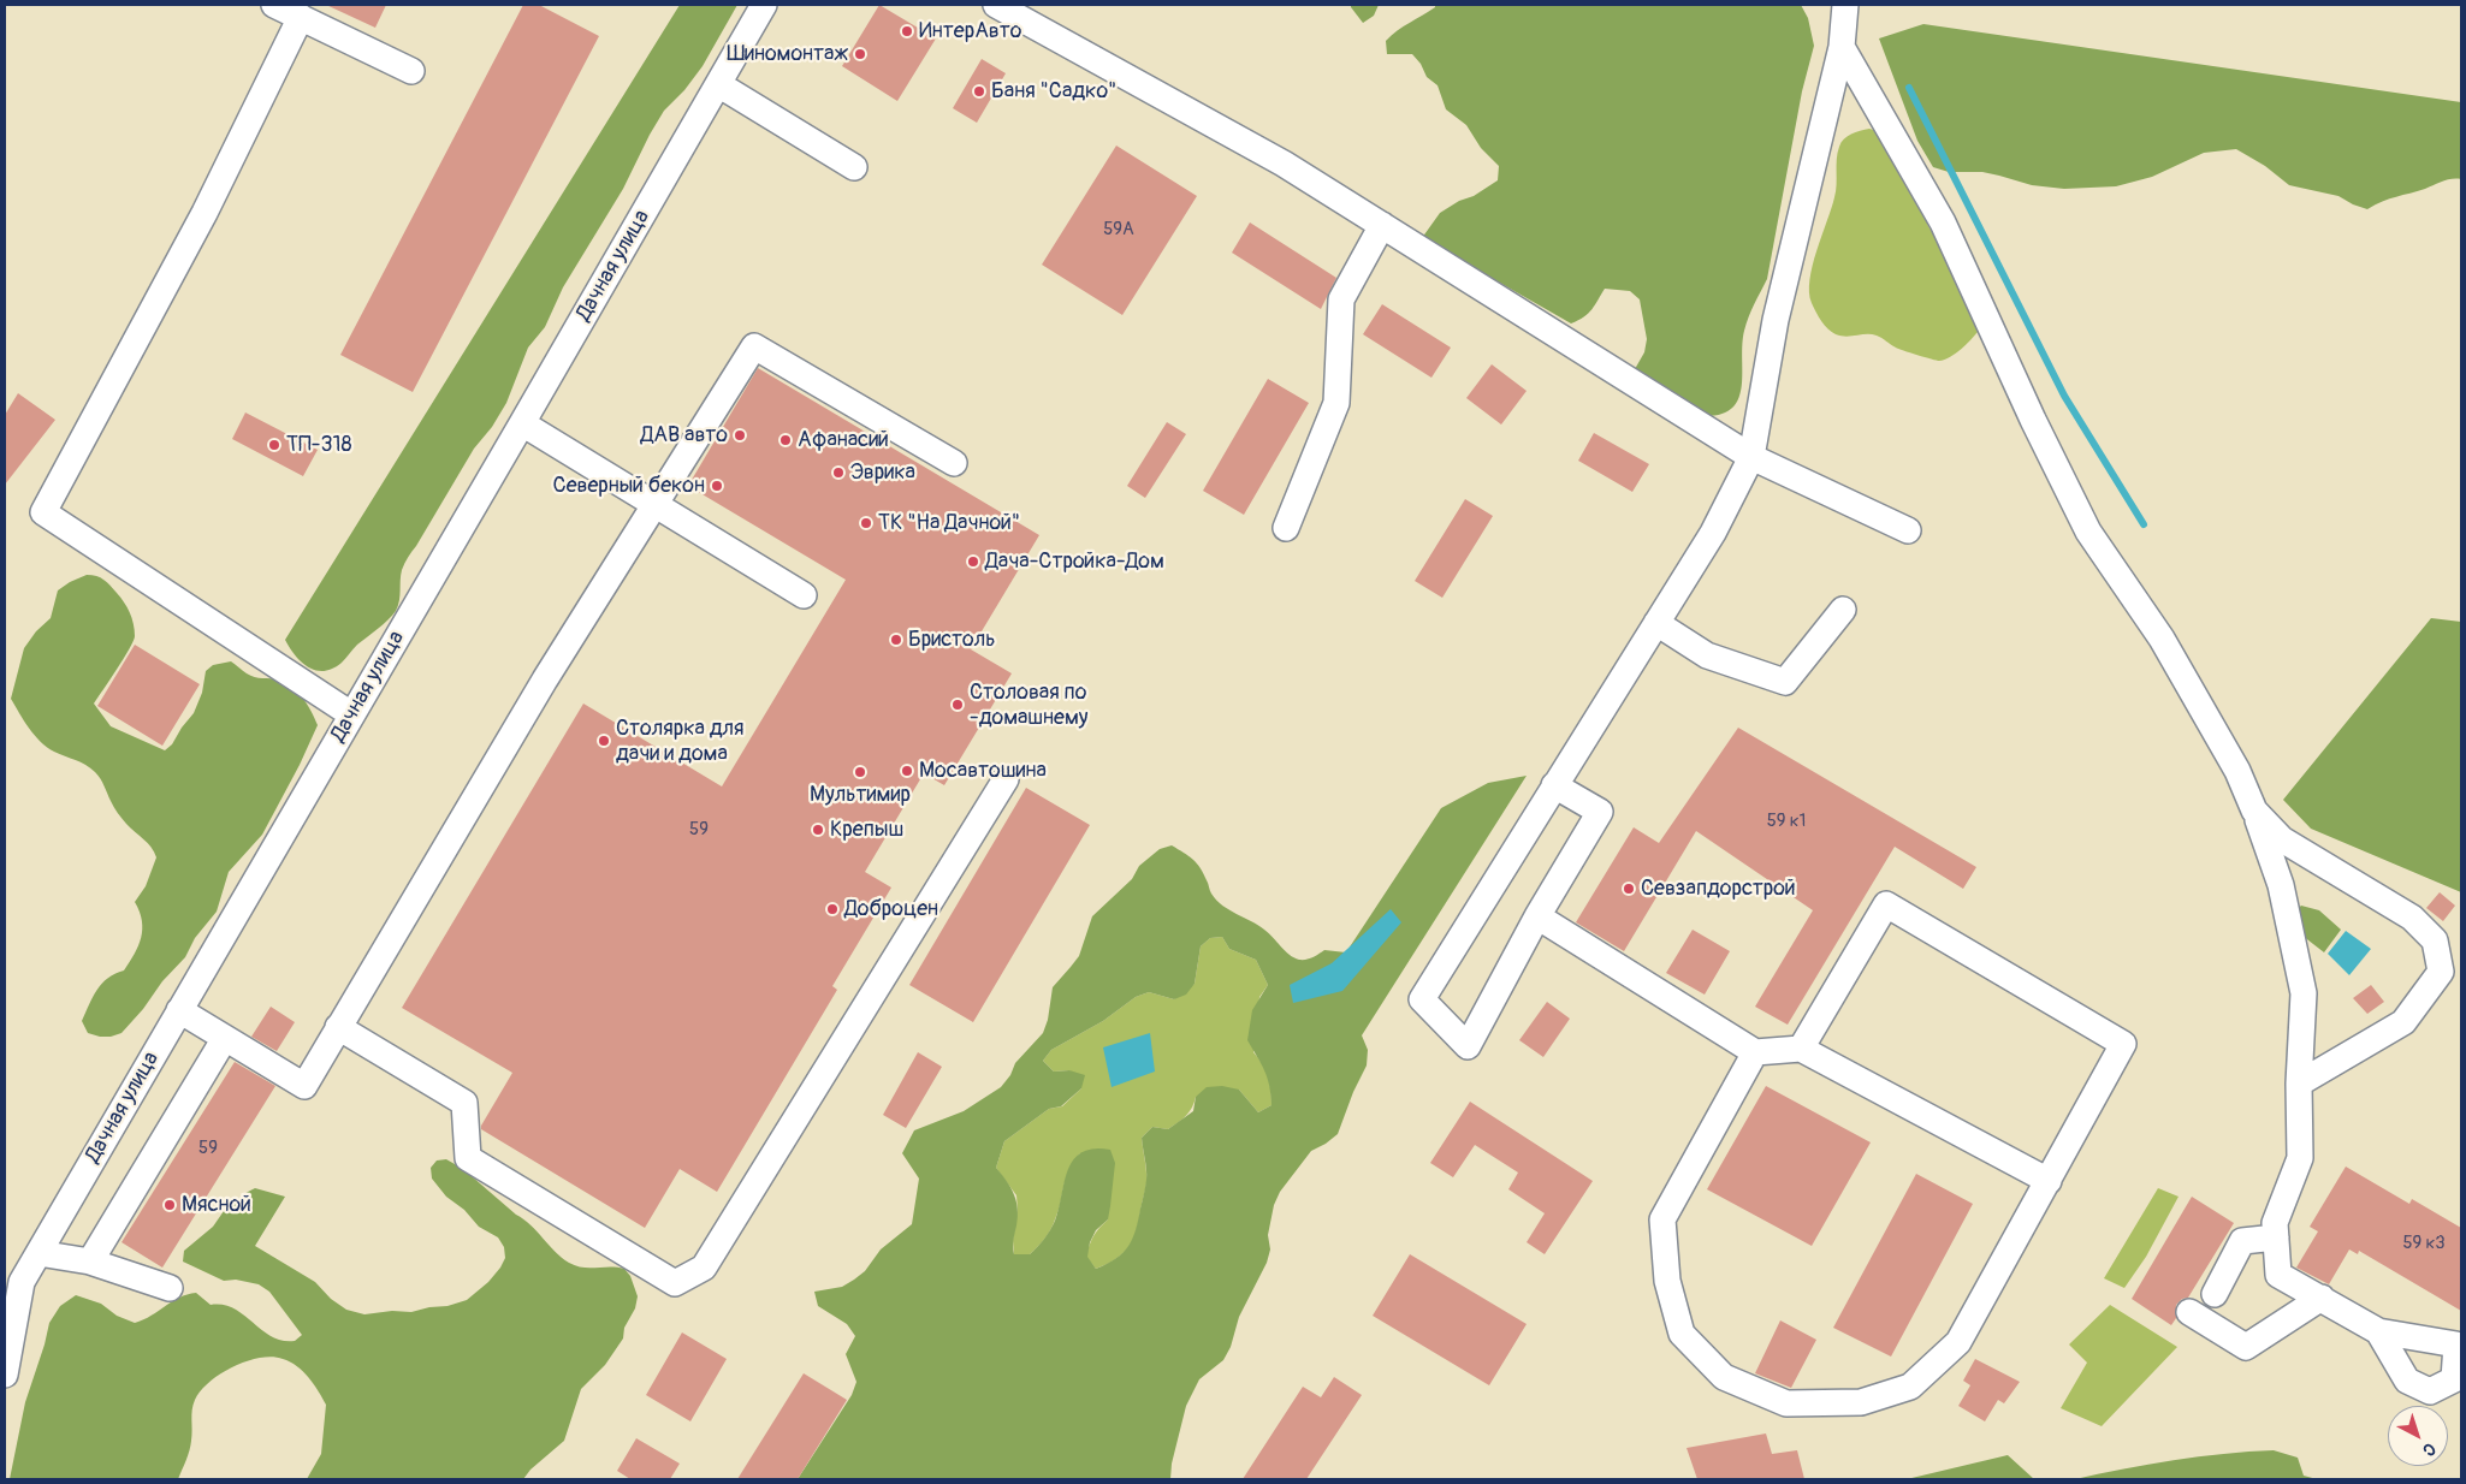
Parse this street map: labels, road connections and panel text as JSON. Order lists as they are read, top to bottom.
{
  "streets": {
    "street": ["Дачная улица"]
  },
  "places": [
    "ИнтерАвто",
    "Шиномонтаж",
    "Баня \"Садко\"",
    "ДАВ авто",
    "Афанасий",
    "ТП-318",
    "Эврика",
    "Северный бекон",
    "ТК \"На Дачной\"",
    "Дача-Стройка-Дом",
    "Бристоль",
    "Столовая по -домашнему",
    "Столярка для дачи и дома",
    "Мосавтошина",
    "Мультимир",
    "Крепыш",
    "Севзапдорстрой",
    "Доброцен",
    "Мясной"
  ],
  "house_numbers": [
    "59А",
    "59 к1",
    "59",
    "59",
    "59 к3"
  ],
  "north": "bottom right"
}
